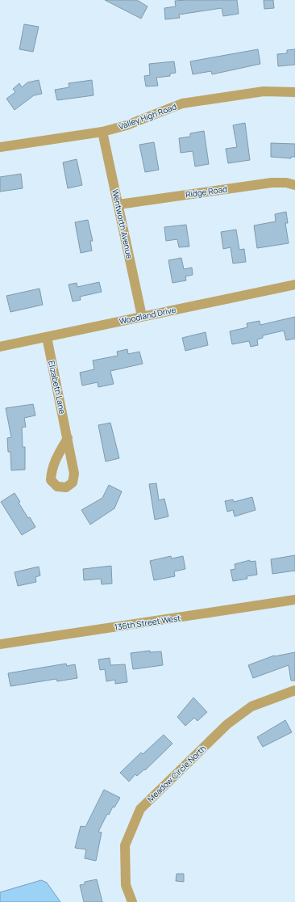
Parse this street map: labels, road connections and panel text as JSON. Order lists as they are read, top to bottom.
{
  "streets": {
    "street": [
      "Valley High Road",
      "Ridge Road",
      "Wentworth Avenue",
      "Woodland Drive",
      "Elizabeth Lane",
      "136th Street West",
      "Meadow Circle North"
    ]
  },
  "crossings": [
    ["Valley High Road", "Wentworth Avenue"],
    ["Ridge Road", "Wentworth Avenue"],
    ["Wentworth Avenue", "Woodland Drive"],
    ["Woodland Drive", "Elizabeth Lane"]
  ]
}
